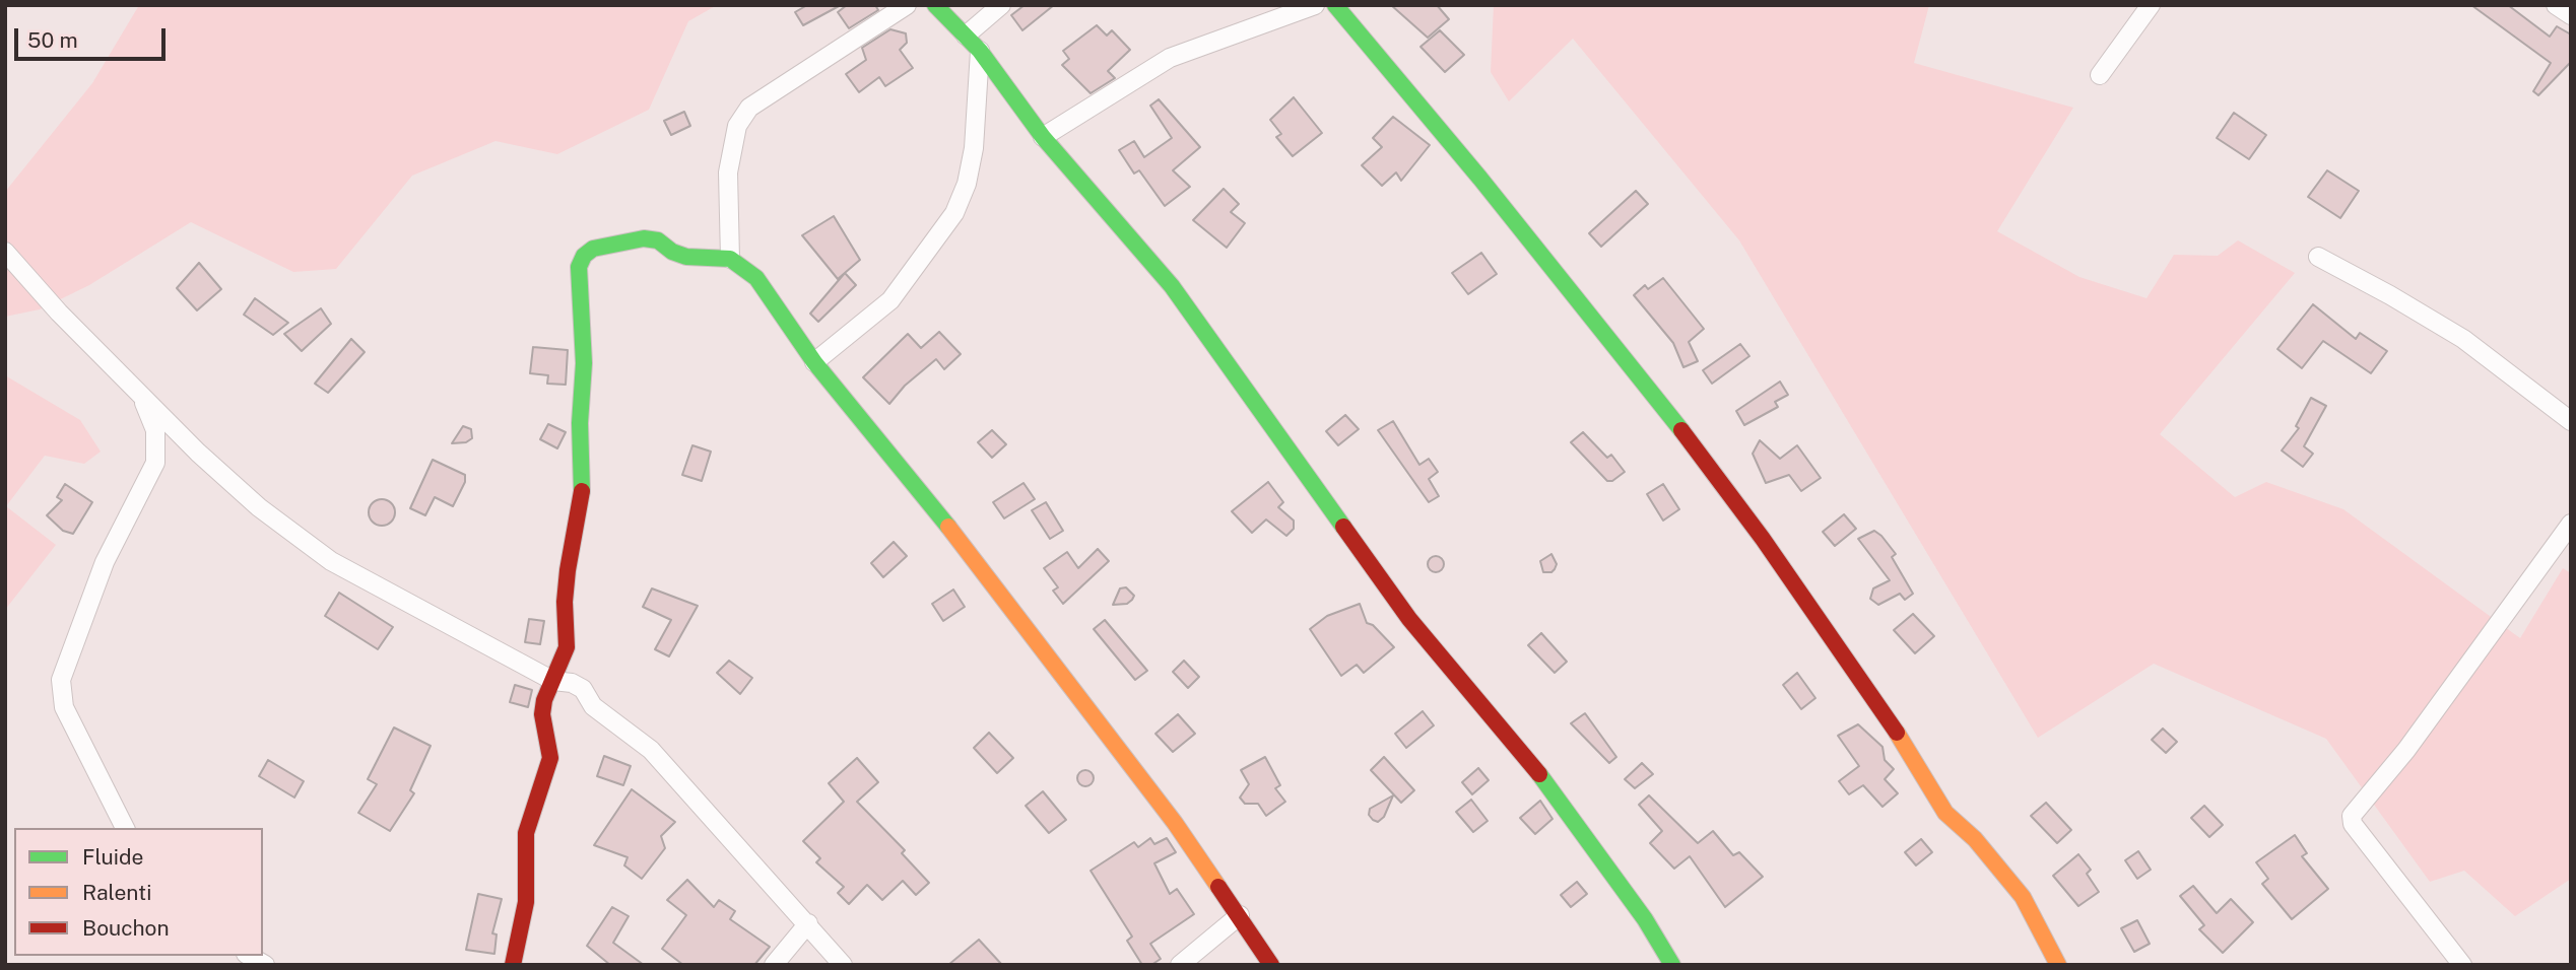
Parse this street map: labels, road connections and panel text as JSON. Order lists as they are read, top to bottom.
{
  "legend": ["Fluide", "Ralenti", "Bouchon"],
  "scale_bar": "50 m"
}
